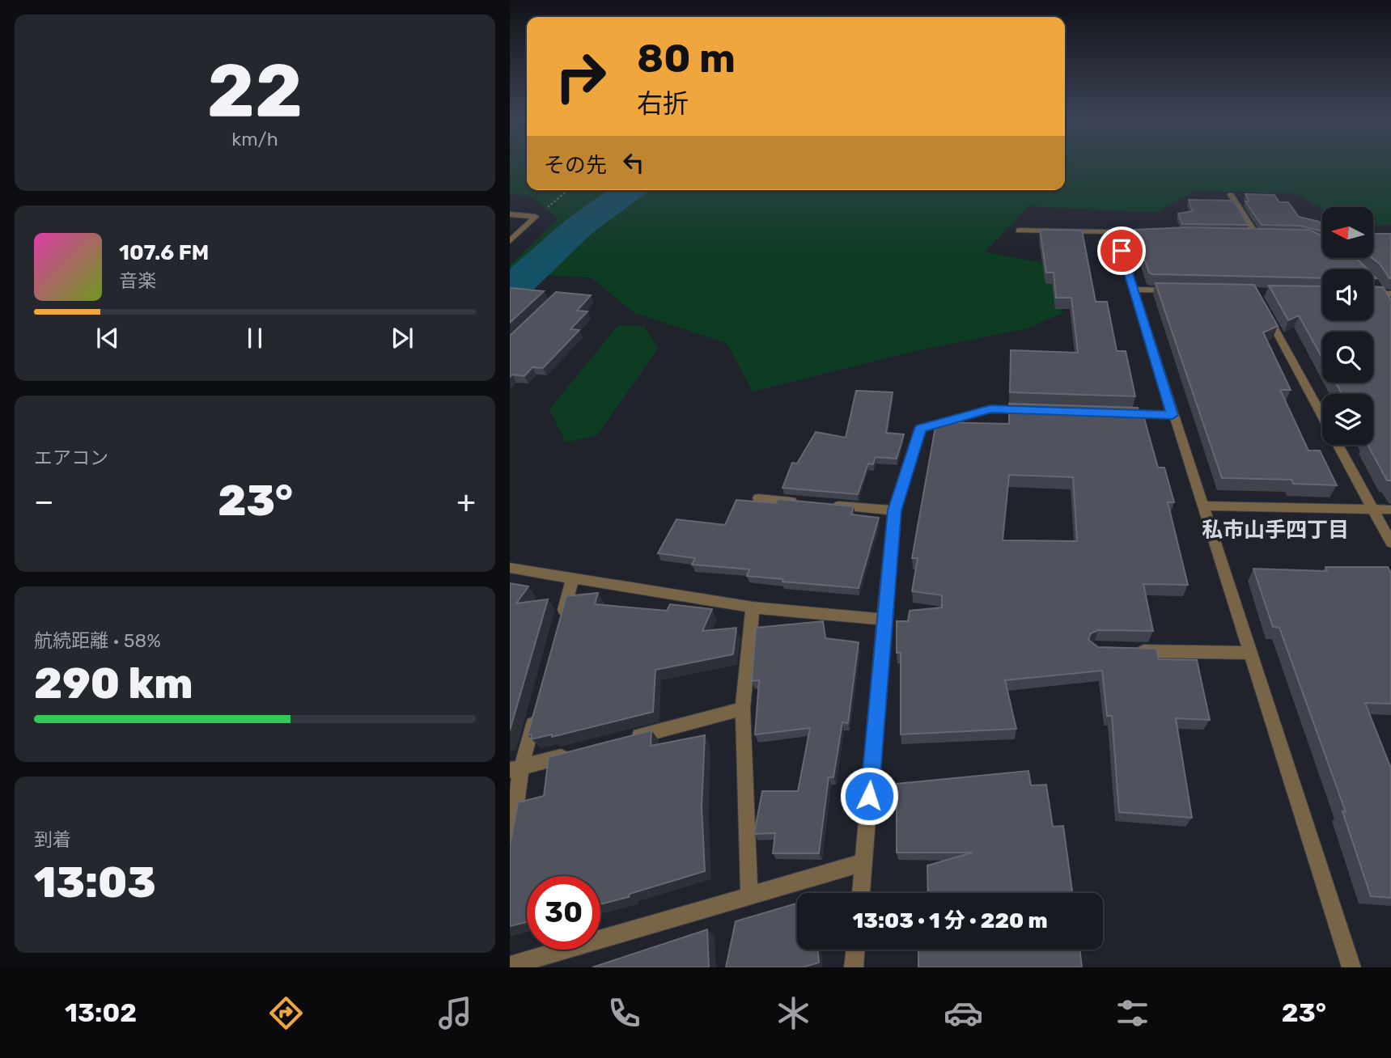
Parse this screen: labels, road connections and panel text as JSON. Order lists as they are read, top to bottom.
{
  "districts": ["私市山手四丁目"],
  "north": "left",
  "page": {
    "tile": [
      ["22", "km/h"],
      "エアコン",
      ["航続距離 · 58%", "290 km"],
      ["到着", "13:03"]
    ],
    "turn": ["80 m", "右折"],
    "then": "その先",
    "song": ["107.6 FM", "音楽"],
    "heat": ["−", "23°", "+"],
    "limit": "30",
    "trip": "13:03 · 1 分 · 220 m",
    "tabs": ["13:02", "23°"]
  }
}
